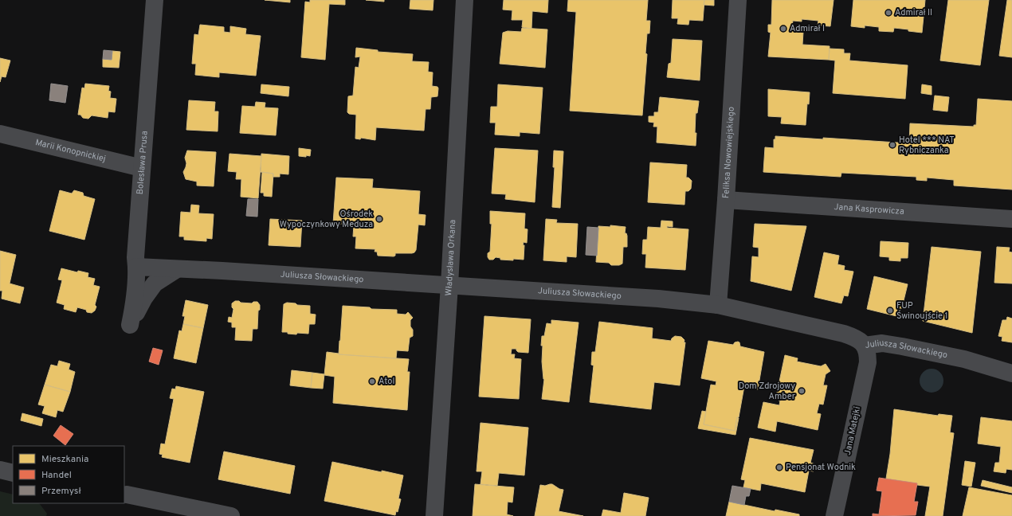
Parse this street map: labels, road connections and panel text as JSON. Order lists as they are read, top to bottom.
{
  "streets": {
    "street": [
      "Marii Konopnickiej",
      "Feliksa Nowowiejskiego",
      "Bolesława Prusa",
      "Jana Kasprowicza",
      "Władysława Orkana",
      "Juliusza Słowackiego",
      "Jana Matejki"
    ]
  },
  "crossings": [
    ["Marii Konopnickiej", "Bolesława Prusa"],
    ["Feliksa Nowowiejskiego", "Jana Kasprowicza"],
    ["Feliksa Nowowiejskiego", "Juliusza Słowackiego"],
    ["Bolesława Prusa", "Juliusza Słowackiego"],
    ["Władysława Orkana", "Juliusza Słowackiego"],
    ["Juliusza Słowackiego", "Jana Matejki"]
  ],
  "places": [
    "Admirał II",
    "Admirał I",
    "Hotel *** NAT Rybniczanka",
    "Ośrodek Wypoczynkowy Meduza",
    "FUP Świnoujście 1",
    "Atol",
    "Dom Zdrojowy Amber",
    "Pensjonat Wodnik"
  ],
  "legend": ["Mieszkania", "Handel", "Przemysł"]
}
